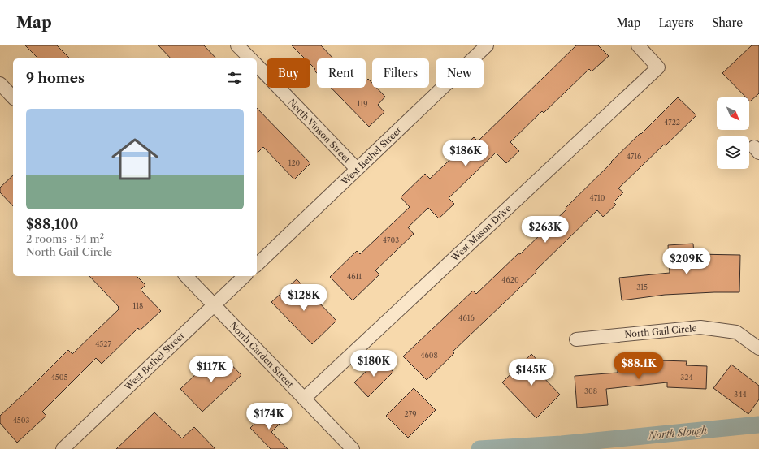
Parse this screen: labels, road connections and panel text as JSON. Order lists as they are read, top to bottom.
{
  "streets": {
    "street": [
      "North Vinson Street",
      "West Bethel Street",
      "West Mason Drive",
      "North Gail Circle",
      "North Garden Street"
    ]
  },
  "crossings": [
    ["North Vinson Street", "West Bethel Street"],
    ["West Bethel Street", "North Garden Street"],
    ["West Mason Drive", "North Garden Street"]
  ],
  "water": ["North Slough"],
  "house_numbers": [
    "119",
    "4722",
    "4716",
    "120",
    "4710",
    "4703",
    "4611",
    "4620",
    "315",
    "118",
    "4616",
    "4527",
    "4608",
    "4505",
    "324",
    "308",
    "344",
    "279",
    "4503"
  ],
  "north": "bottom right",
  "page": {
    "header": "Map",
    "nav": ["Map", "Layers", "Share"],
    "chip": [
      "Buy",
      "Rent",
      "Filters",
      "New"
    ],
    "heading": "9 homes",
    "list": [
      {
        "name": "$88,100",
        "note": "2 rooms · 54 m² · North Gail Circle"
      }
    ],
    "price": [
      "$186K",
      "$263K",
      "$209K",
      "$128K",
      "$180K",
      "$88.1K",
      "$117K",
      "$145K",
      "$174K"
    ]
  }
}
